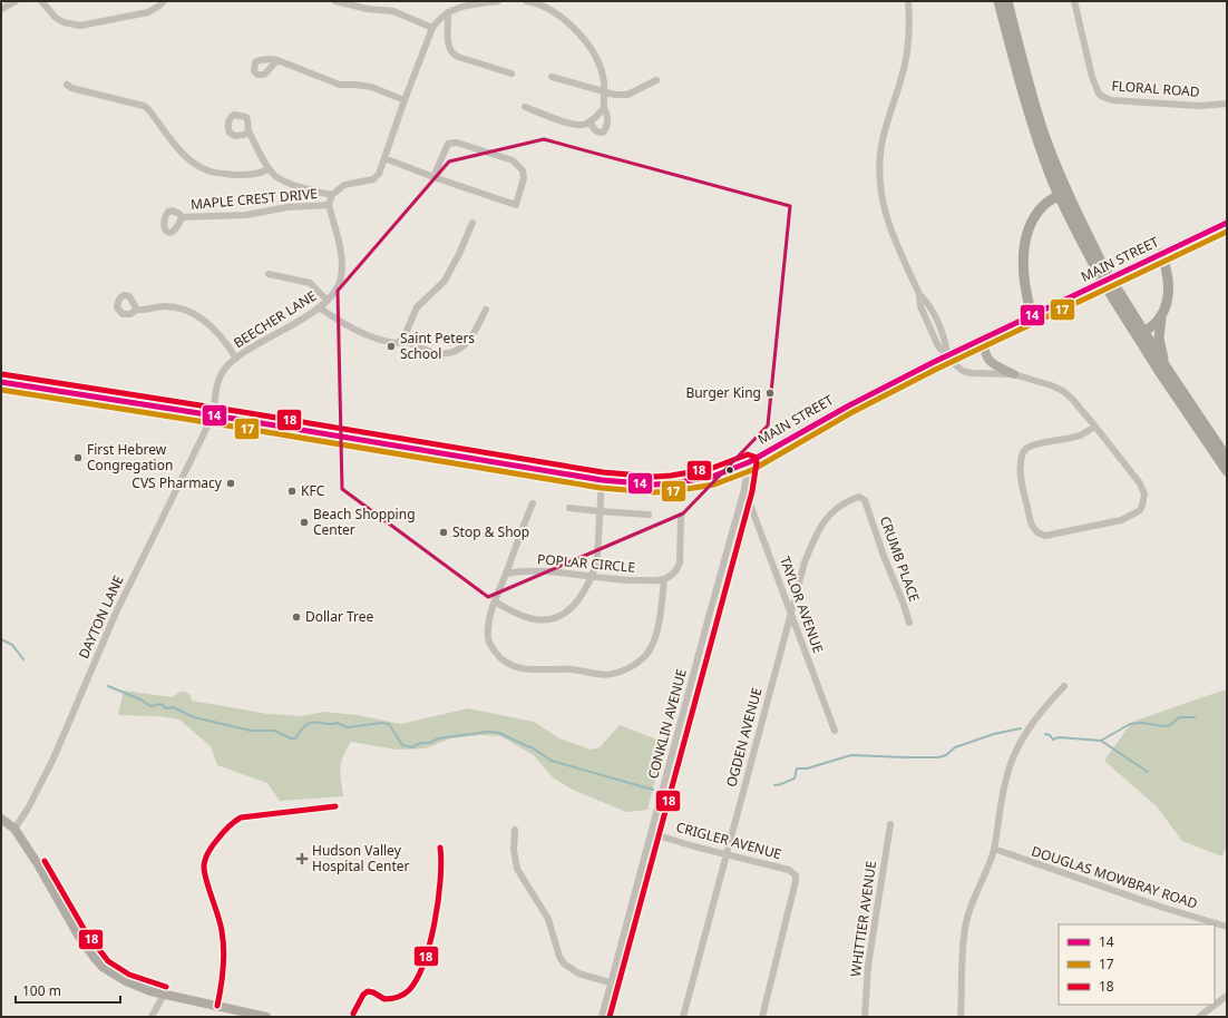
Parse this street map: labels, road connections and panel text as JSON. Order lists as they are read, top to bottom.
{
  "streets": {
    "main road": ["MAIN STREET"],
    "street": [
      "FLORAL ROAD",
      "MAPLE CREST DRIVE",
      "BEECHER LANE",
      "CRUMB PLACE",
      "POPLAR CIRCLE",
      "TAYLOR AVENUE",
      "DAYTON LANE",
      "CONKLIN AVENUE",
      "OGDEN AVENUE",
      "CRIGLER AVENUE",
      "DOUGLAS MOWBRAY ROAD",
      "WHITTIER AVENUE"
    ]
  },
  "crossings": [
    ["MAPLE CREST DRIVE", "BEECHER LANE"],
    ["MAIN STREET", "BEECHER LANE"],
    ["MAIN STREET", "DAYTON LANE"],
    ["MAIN STREET", "CONKLIN AVENUE"],
    ["BEECHER LANE", "DAYTON LANE"],
    ["CRUMB PLACE", "OGDEN AVENUE"],
    ["TAYLOR AVENUE", "CONKLIN AVENUE"],
    ["TAYLOR AVENUE", "OGDEN AVENUE"],
    ["CONKLIN AVENUE", "CRIGLER AVENUE"],
    ["OGDEN AVENUE", "CRIGLER AVENUE"]
  ],
  "places": {
    "other": [
      "Saint Peters School",
      "Burger King",
      "First Hebrew Congregation",
      "CVS Pharmacy",
      "KFC",
      "Beach Shopping Center",
      "Stop & Shop",
      "Dollar Tree"
    ],
    "health": ["Hudson Valley Hospital Center"]
  },
  "lines": ["transit line 14", "transit line 17", "transit line 18"],
  "legend": ["14", "17", "18"],
  "scale_bar": "100 m"
}
